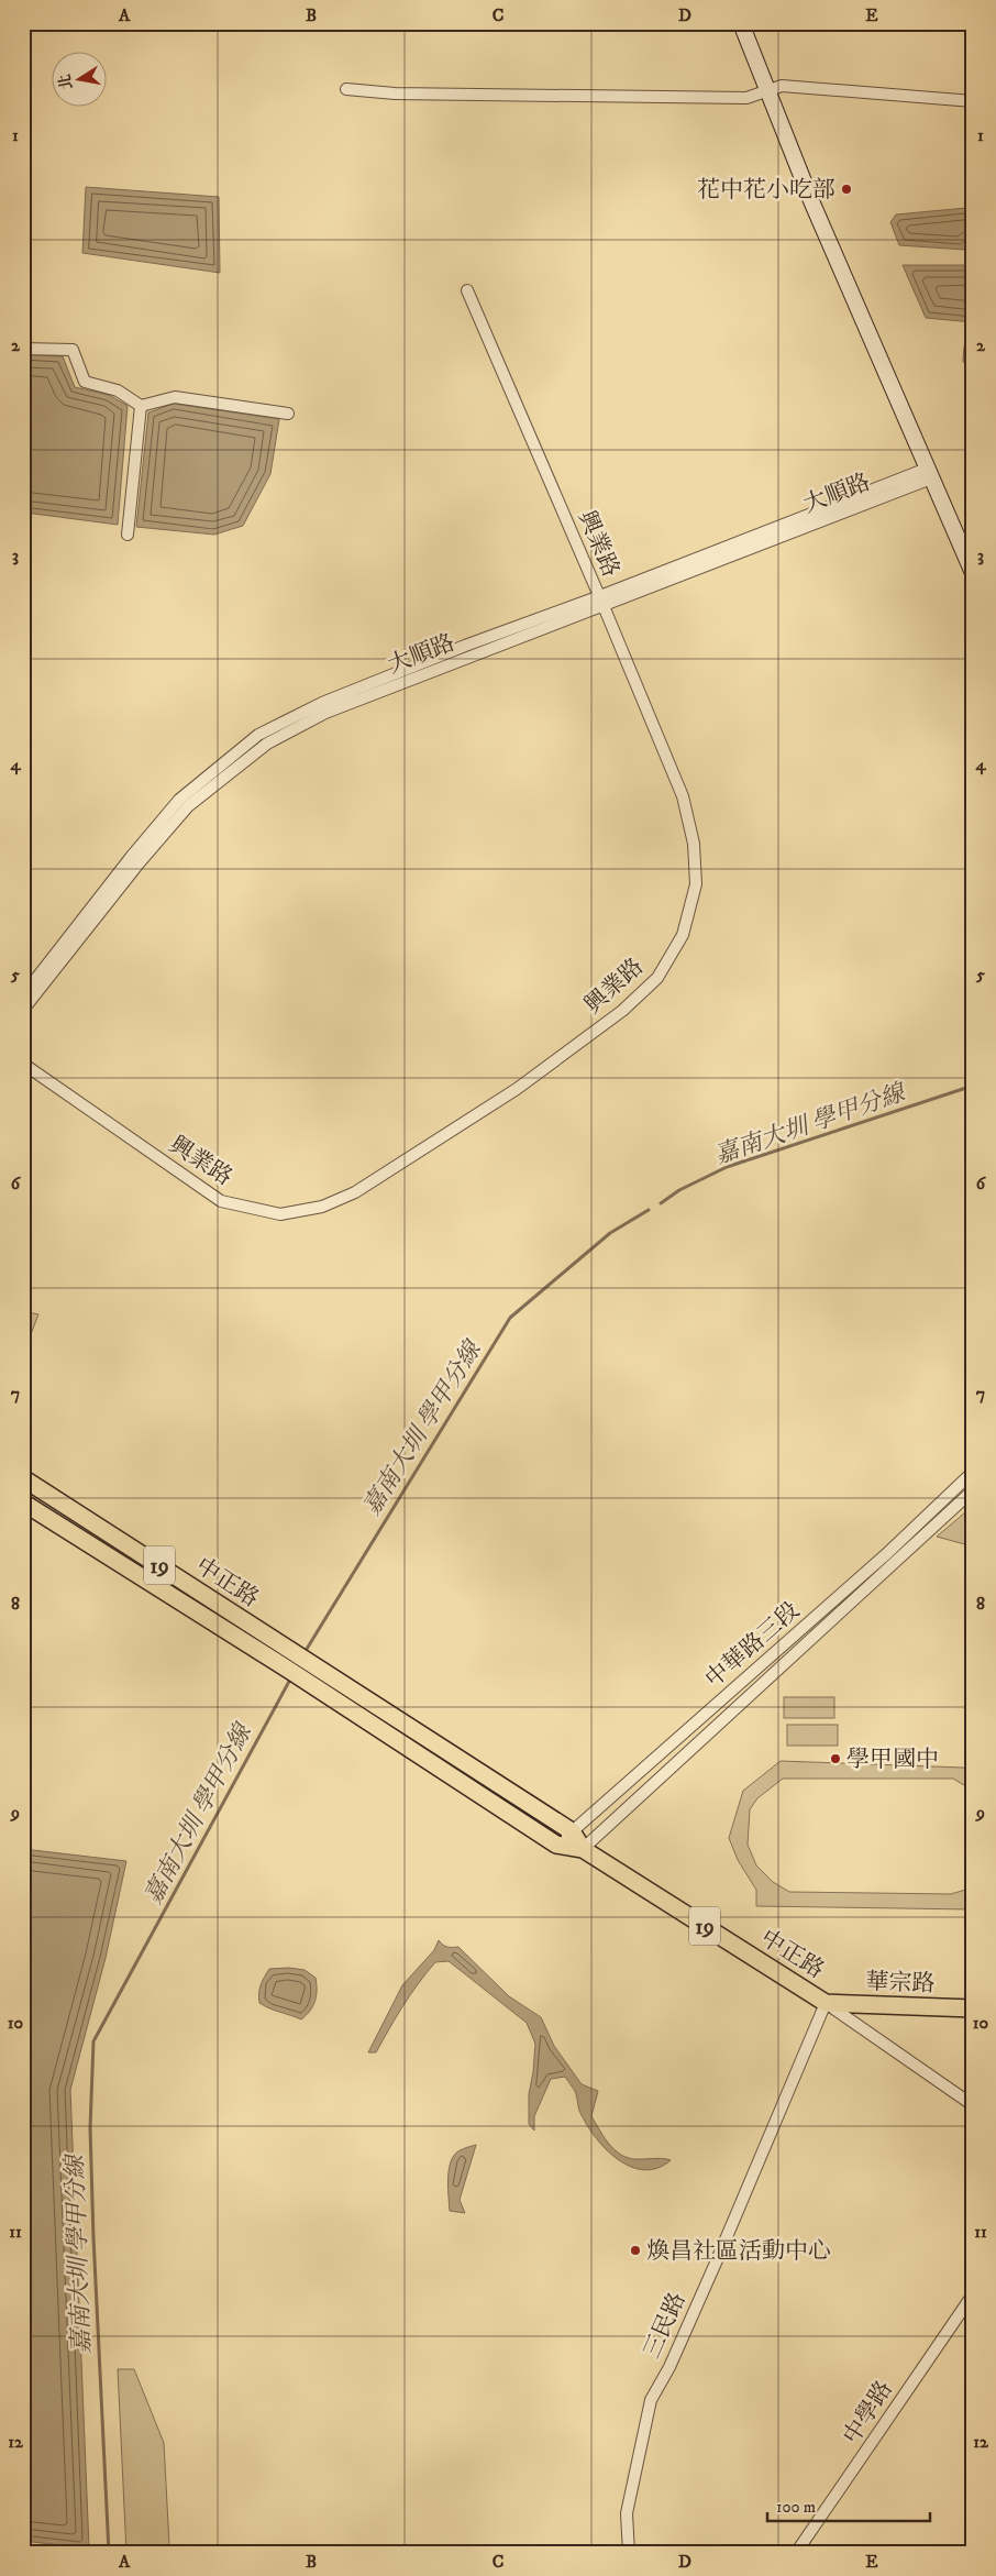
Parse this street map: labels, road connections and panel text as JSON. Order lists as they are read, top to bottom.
{
  "streets": {
    "main road": ["19", "中正路", "華宗路"],
    "street": [
      "大順路",
      "興業路",
      "中華路三段",
      "三民路",
      "中學路"
    ]
  },
  "crossings": [
    ["大順路", "興業路"],
    ["19", "中正路"],
    ["19", "中華路三段"],
    ["中正路", "中華路三段"],
    ["中正路", "華宗路"],
    ["中正路", "三民路"],
    ["華宗路", "三民路"]
  ],
  "water": ["嘉南大圳 學甲分線"],
  "places": ["花中花小吃部", "學甲國中", "煥昌社區活動中心"],
  "scale_bar": "100 m",
  "north": "left",
  "grid": {
    "columns": [
      "A",
      "B",
      "C",
      "D",
      "E"
    ],
    "rows": [
      "1",
      "2",
      "3",
      "4",
      "5",
      "6",
      "7",
      "8",
      "9",
      "10",
      "11",
      "12"
    ]
  }
}
